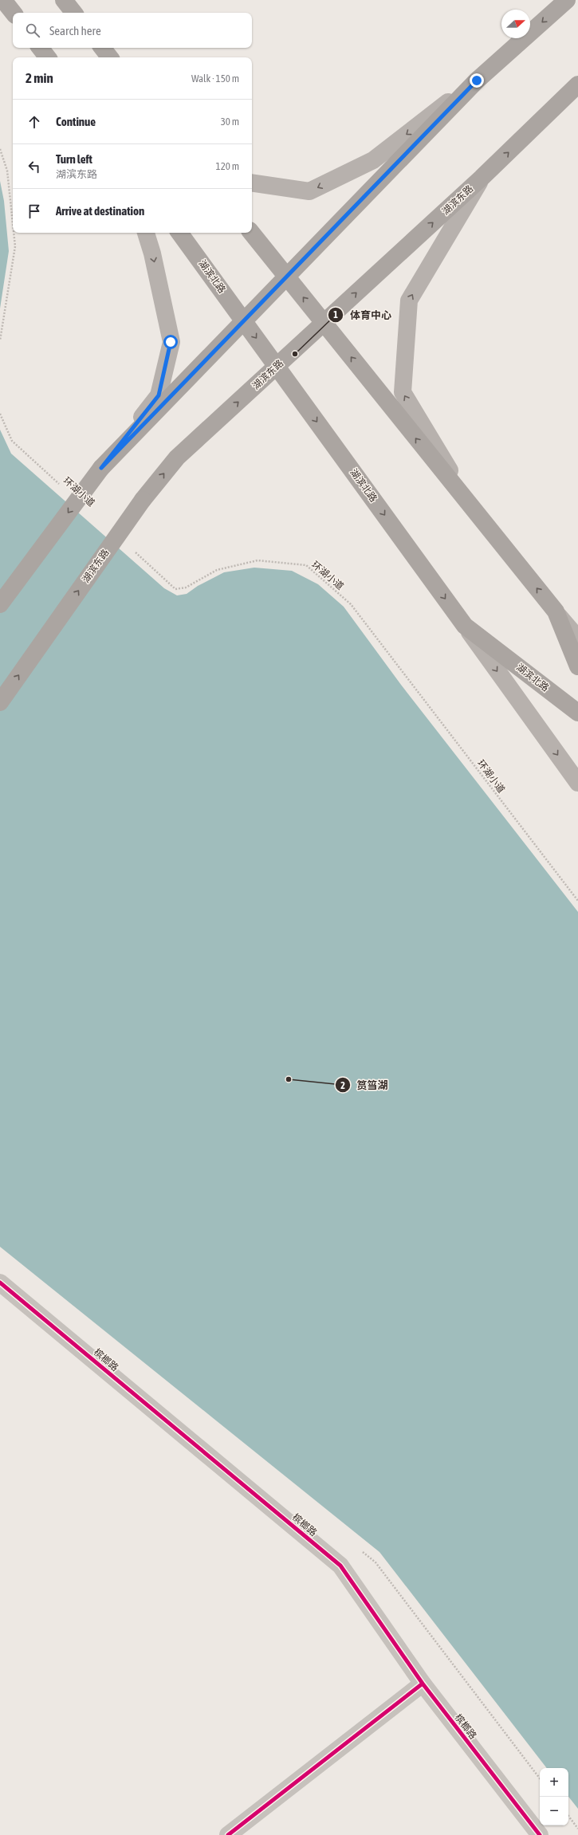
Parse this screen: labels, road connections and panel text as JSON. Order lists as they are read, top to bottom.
{
  "streets": {
    "main road": ["湖滨东路", "湖滨北路"],
    "street": ["槟榔路"],
    "path": ["环湖小道"]
  },
  "crossings": [
    ["湖滨东路", "湖滨北路"]
  ],
  "places": ["体育中心", "筼筜湖"],
  "north": "right",
  "page": {
    "search": "Search here",
    "heading": ["2 min", "Walk · 150 m"],
    "list": [
      ["Continue", "30 m"],
      ["Turn left", "湖滨东路", "120 m"],
      "Arrive at destination"
    ],
    "map_buttons": ["+", "−"]
  }
}
